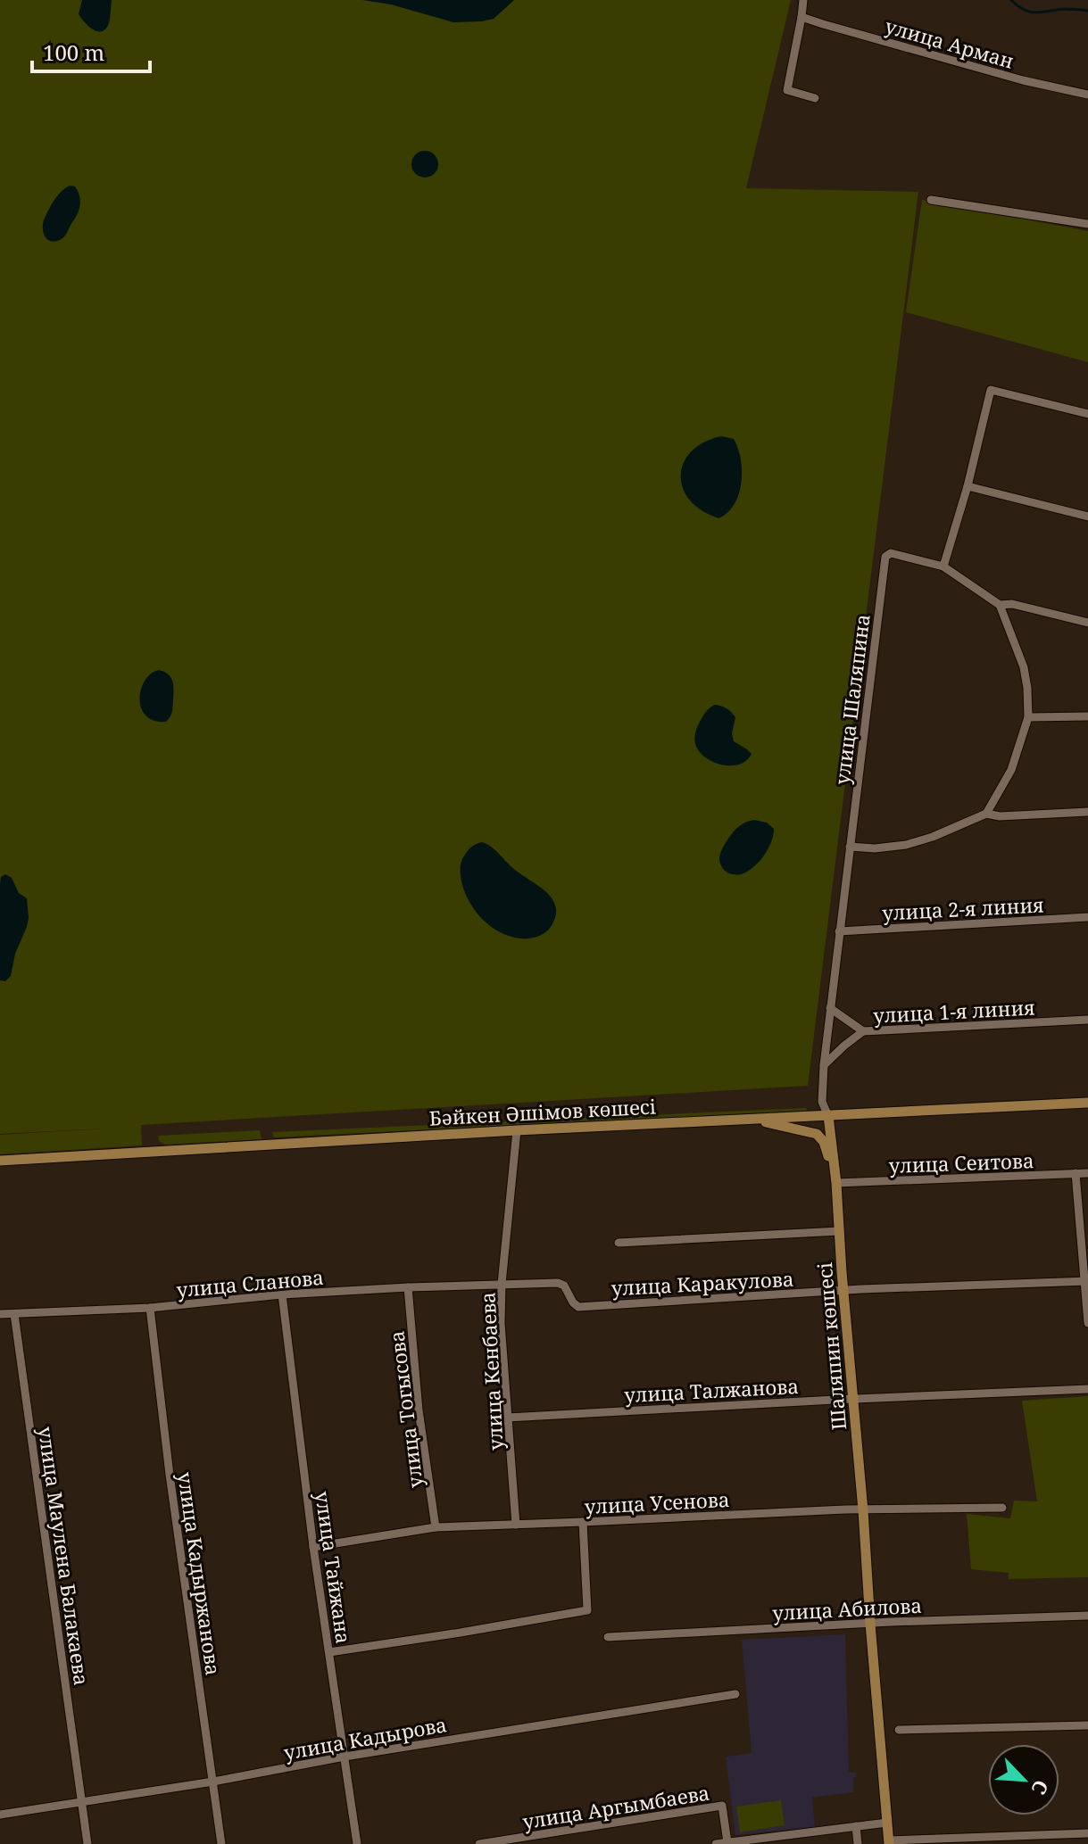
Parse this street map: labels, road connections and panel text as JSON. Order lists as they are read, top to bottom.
{
  "streets": {
    "main road": ["Бәйкен Әшімов көшесі", "Шаляпин көшесі"],
    "street": [
      "улица Арман",
      "улица Шаляпина",
      "улица 2-я линия",
      "улица 1-я линия",
      "улица Сеитова",
      "улица Сланова",
      "улица Каракулова",
      "улица Кенбаева",
      "улица Талжанова",
      "улица Тогысова",
      "улица Усенова",
      "улица Маулена Балакаева",
      "улица Тайжана",
      "улица Кадыржанова",
      "улица Абилова",
      "улица Кадырова",
      "улица Аргымбаева"
    ]
  },
  "crossings": [
    ["улица Шаляпина", "Шаляпин көшесі"],
    ["улица 2-я линия", "Шаляпин көшесі"],
    ["улица 1-я линия", "Шаляпин көшесі"],
    ["Бәйкен Әшімов көшесі", "Шаляпин көшесі"],
    ["Бәйкен Әшімов көшесі", "улица Кенбаева"],
    ["улица Сеитова", "Шаляпин көшесі"],
    ["улица Сланова", "улица Каракулова"],
    ["улица Сланова", "улица Кенбаева"],
    ["улица Сланова", "улица Тогысова"],
    ["улица Сланова", "улица Маулена Балакаева"],
    ["улица Сланова", "улица Тайжана"],
    ["улица Сланова", "улица Кадыржанова"],
    ["улица Каракулова", "Шаляпин көшесі"],
    ["улица Каракулова", "улица Кенбаева"],
    ["Шаляпин көшесі", "улица Талжанова"],
    ["Шаляпин көшесі", "улица Усенова"],
    ["Шаляпин көшесі", "улица Абилова"],
    ["улица Кенбаева", "улица Талжанова"],
    ["улица Кенбаева", "улица Усенова"],
    ["улица Тогысова", "улица Усенова"],
    ["улица Усенова", "улица Тайжана"],
    ["улица Маулена Балакаева", "улица Кадырова"],
    ["улица Тайжана", "улица Кадырова"],
    ["улица Кадыржанова", "улица Кадырова"]
  ],
  "scale_bar": "100 m",
  "north": "bottom right"
}
